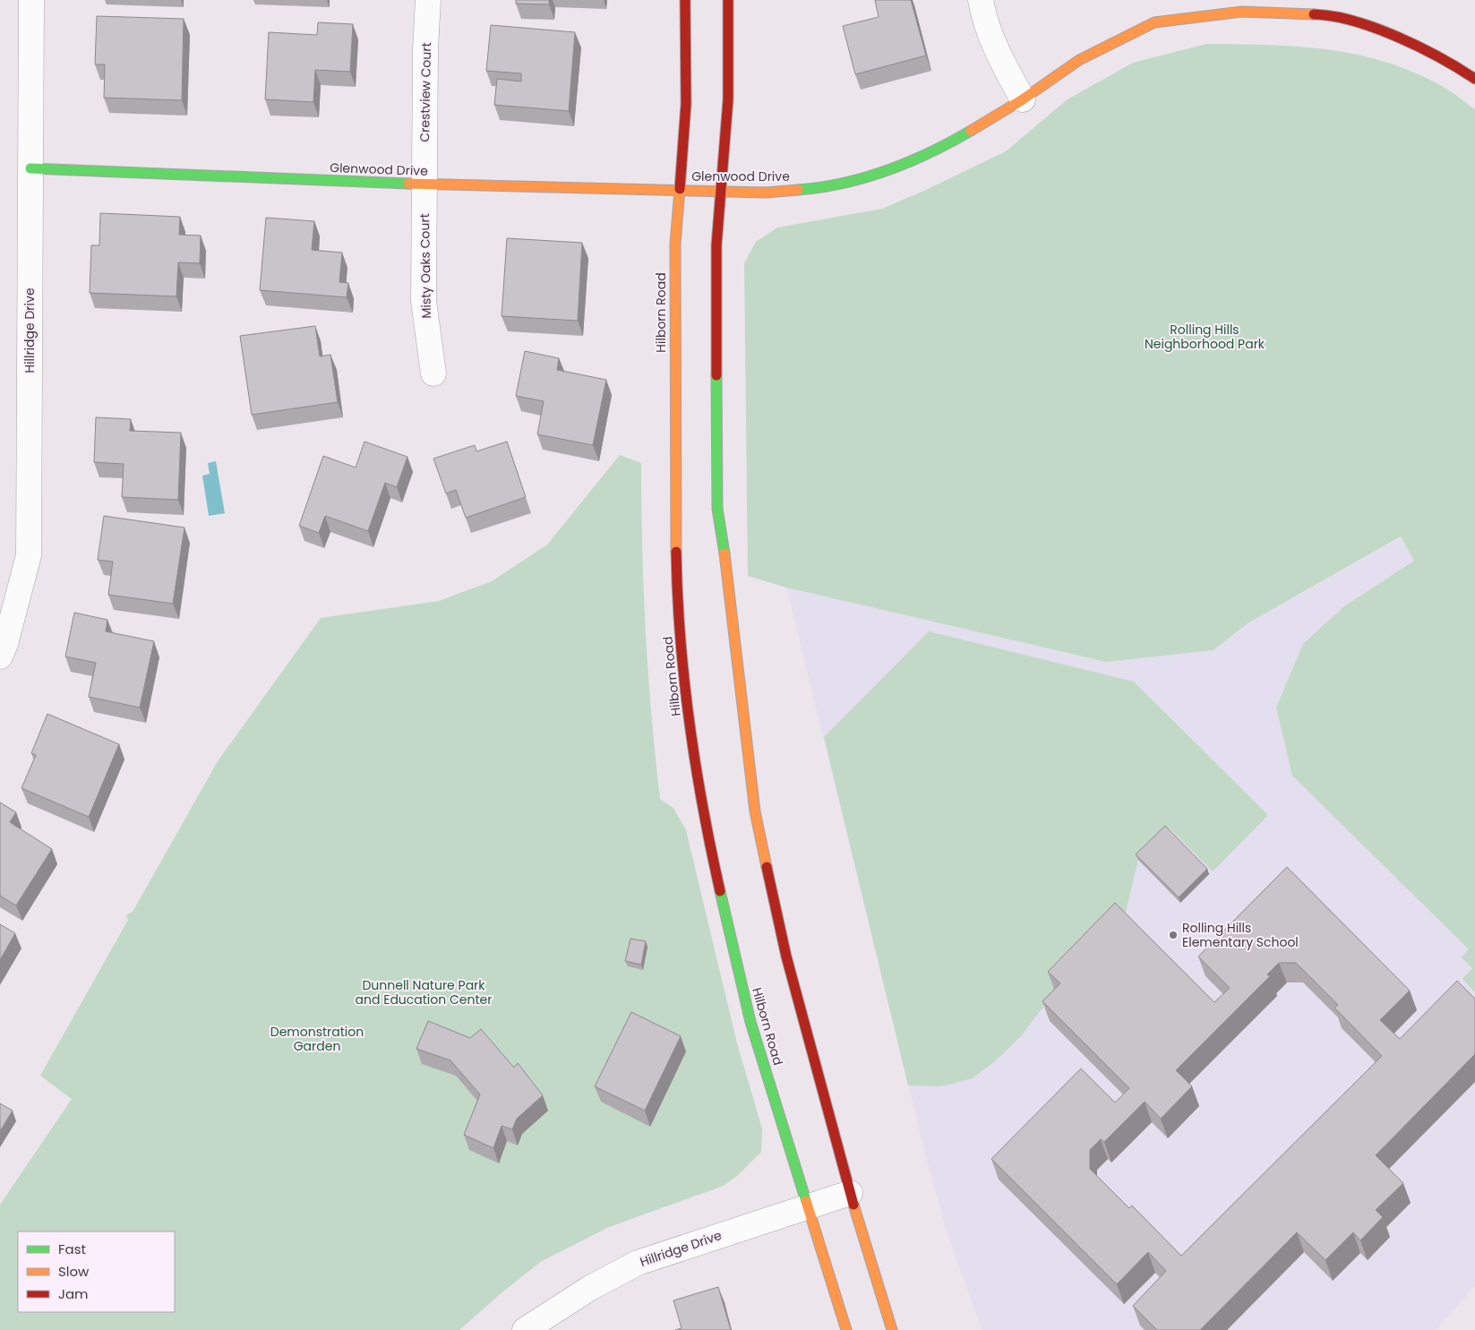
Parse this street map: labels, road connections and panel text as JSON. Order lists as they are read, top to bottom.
{
  "streets": {
    "street": [
      "Crestview Court",
      "Glenwood Drive",
      "Misty Oaks Court",
      "Hilborn Road",
      "Hillridge Drive"
    ]
  },
  "crossings": [
    ["Crestview Court", "Glenwood Drive"],
    ["Crestview Court", "Misty Oaks Court"],
    ["Glenwood Drive", "Misty Oaks Court"],
    ["Glenwood Drive", "Hilborn Road"],
    ["Glenwood Drive", "Hillridge Drive"],
    ["Hilborn Road", "Hillridge Drive"]
  ],
  "parks": ["Rolling Hills Neighborhood Park", "Dunnell Nature Park and Education Center", "Demonstration Garden"],
  "places": ["Rolling Hills Elementary School"],
  "legend": ["Fast", "Slow", "Jam"]
}
